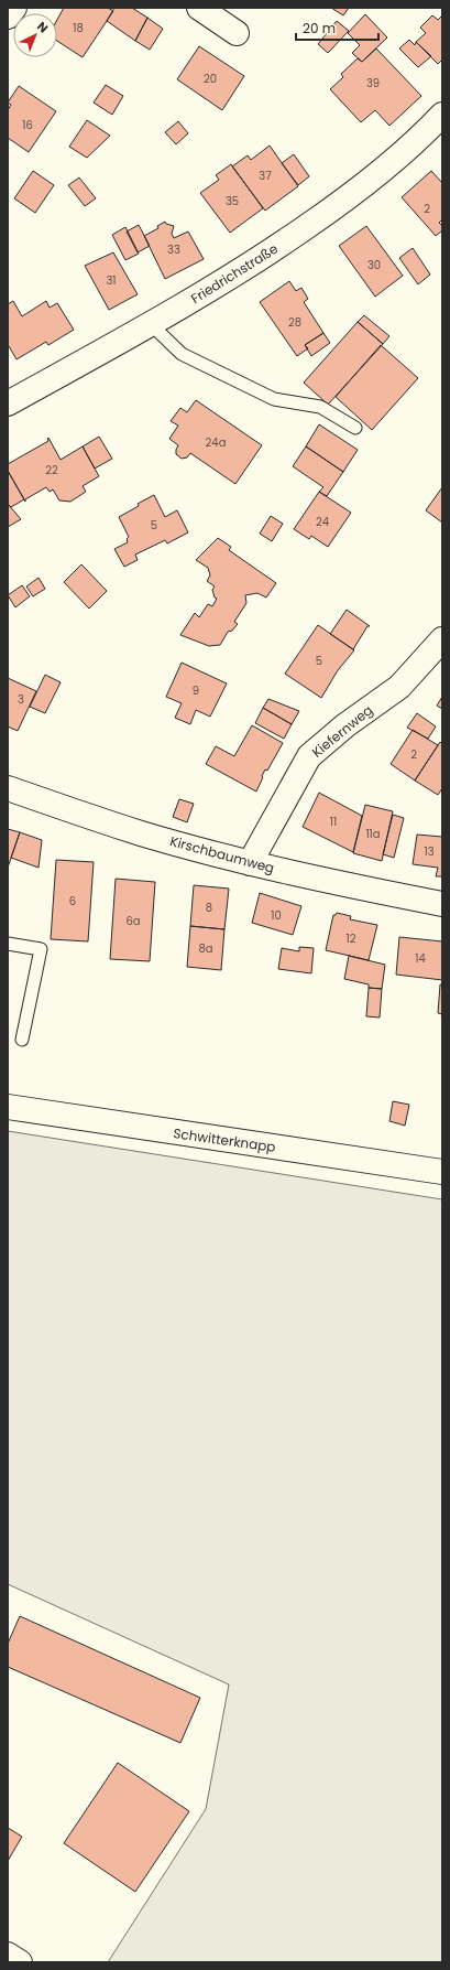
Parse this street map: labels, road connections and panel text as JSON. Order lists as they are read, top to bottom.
{
  "streets": {
    "street": [
      "Friedrichstraße",
      "Kiefernweg",
      "Kirschbaumweg",
      "Schwitterknapp"
    ]
  },
  "crossings": [
    ["Kiefernweg", "Kirschbaumweg"]
  ],
  "house_numbers": [
    "18",
    "20",
    "39",
    "16",
    "37",
    "35",
    "2",
    "33",
    "30",
    "31",
    "28",
    "24a",
    "22",
    "24",
    "5",
    "5",
    "9",
    "3",
    "2",
    "11",
    "11a",
    "13",
    "6",
    "8",
    "10",
    "6a",
    "12",
    "8a",
    "14"
  ],
  "scale_bar": "20 m",
  "north": "top right"
}
